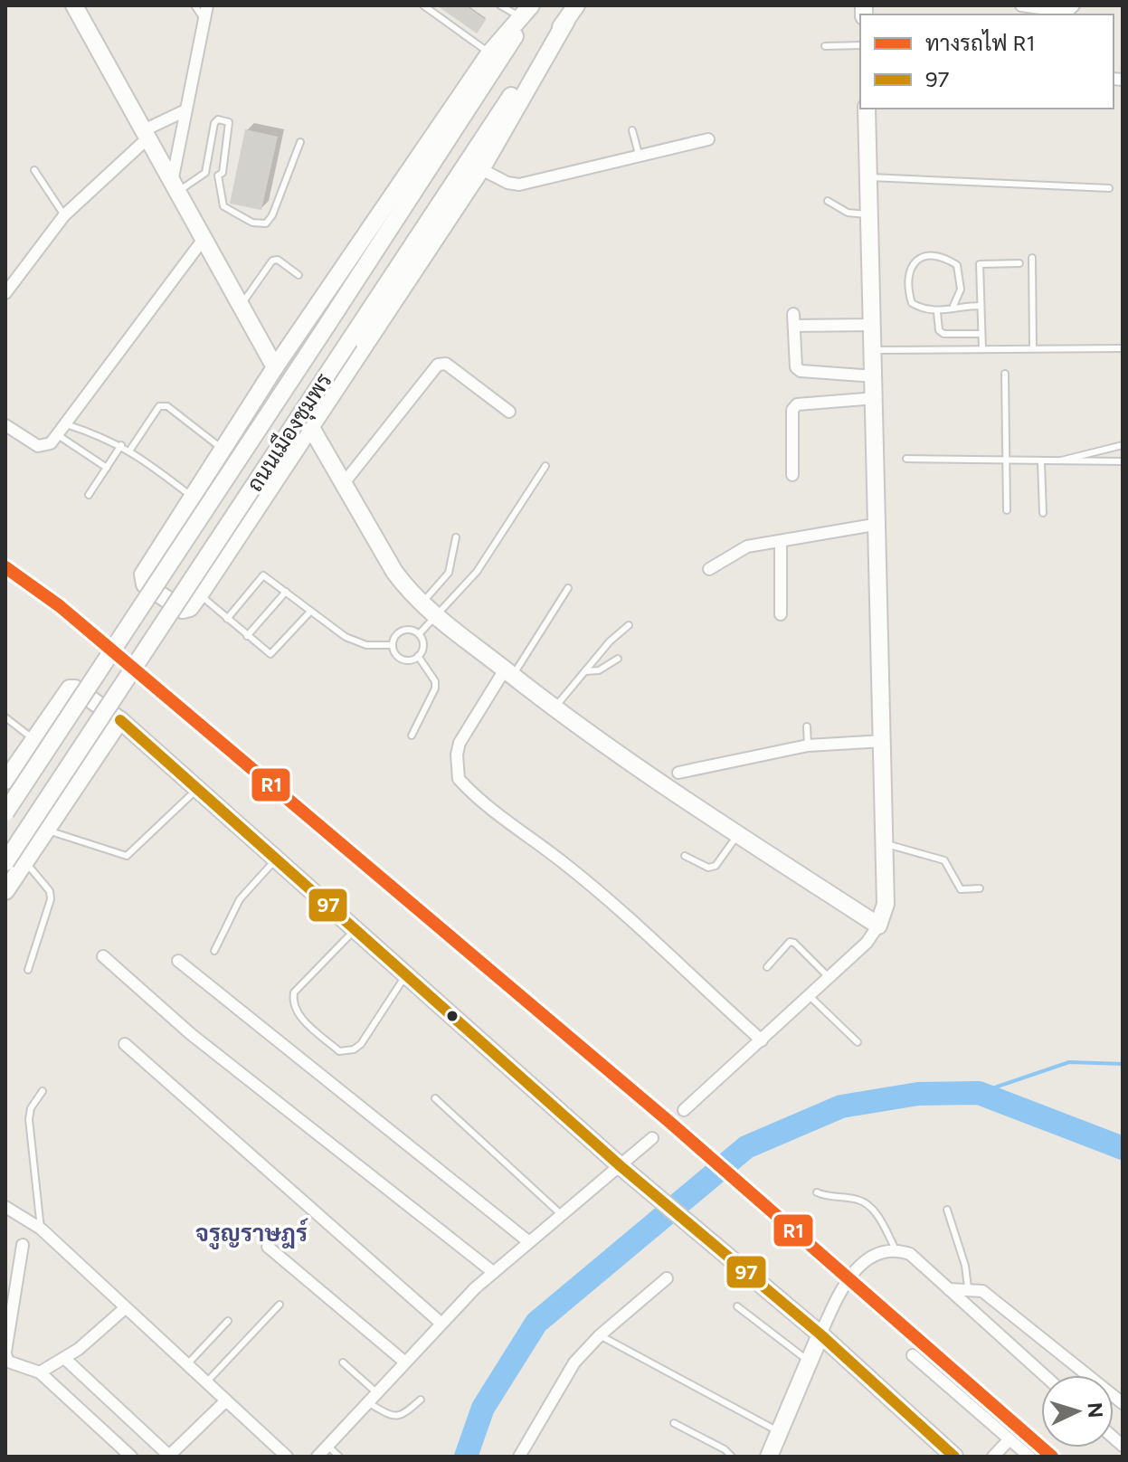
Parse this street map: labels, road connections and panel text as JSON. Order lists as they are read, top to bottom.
{
  "streets": {
    "street": ["ถนนเมืองชุมพร"]
  },
  "districts": ["จรูญราษฎร์"],
  "lines": ["rail line R1", "transit line 97"],
  "legend": ["ทางรถไฟ R1", "97"],
  "north": "right"
}
